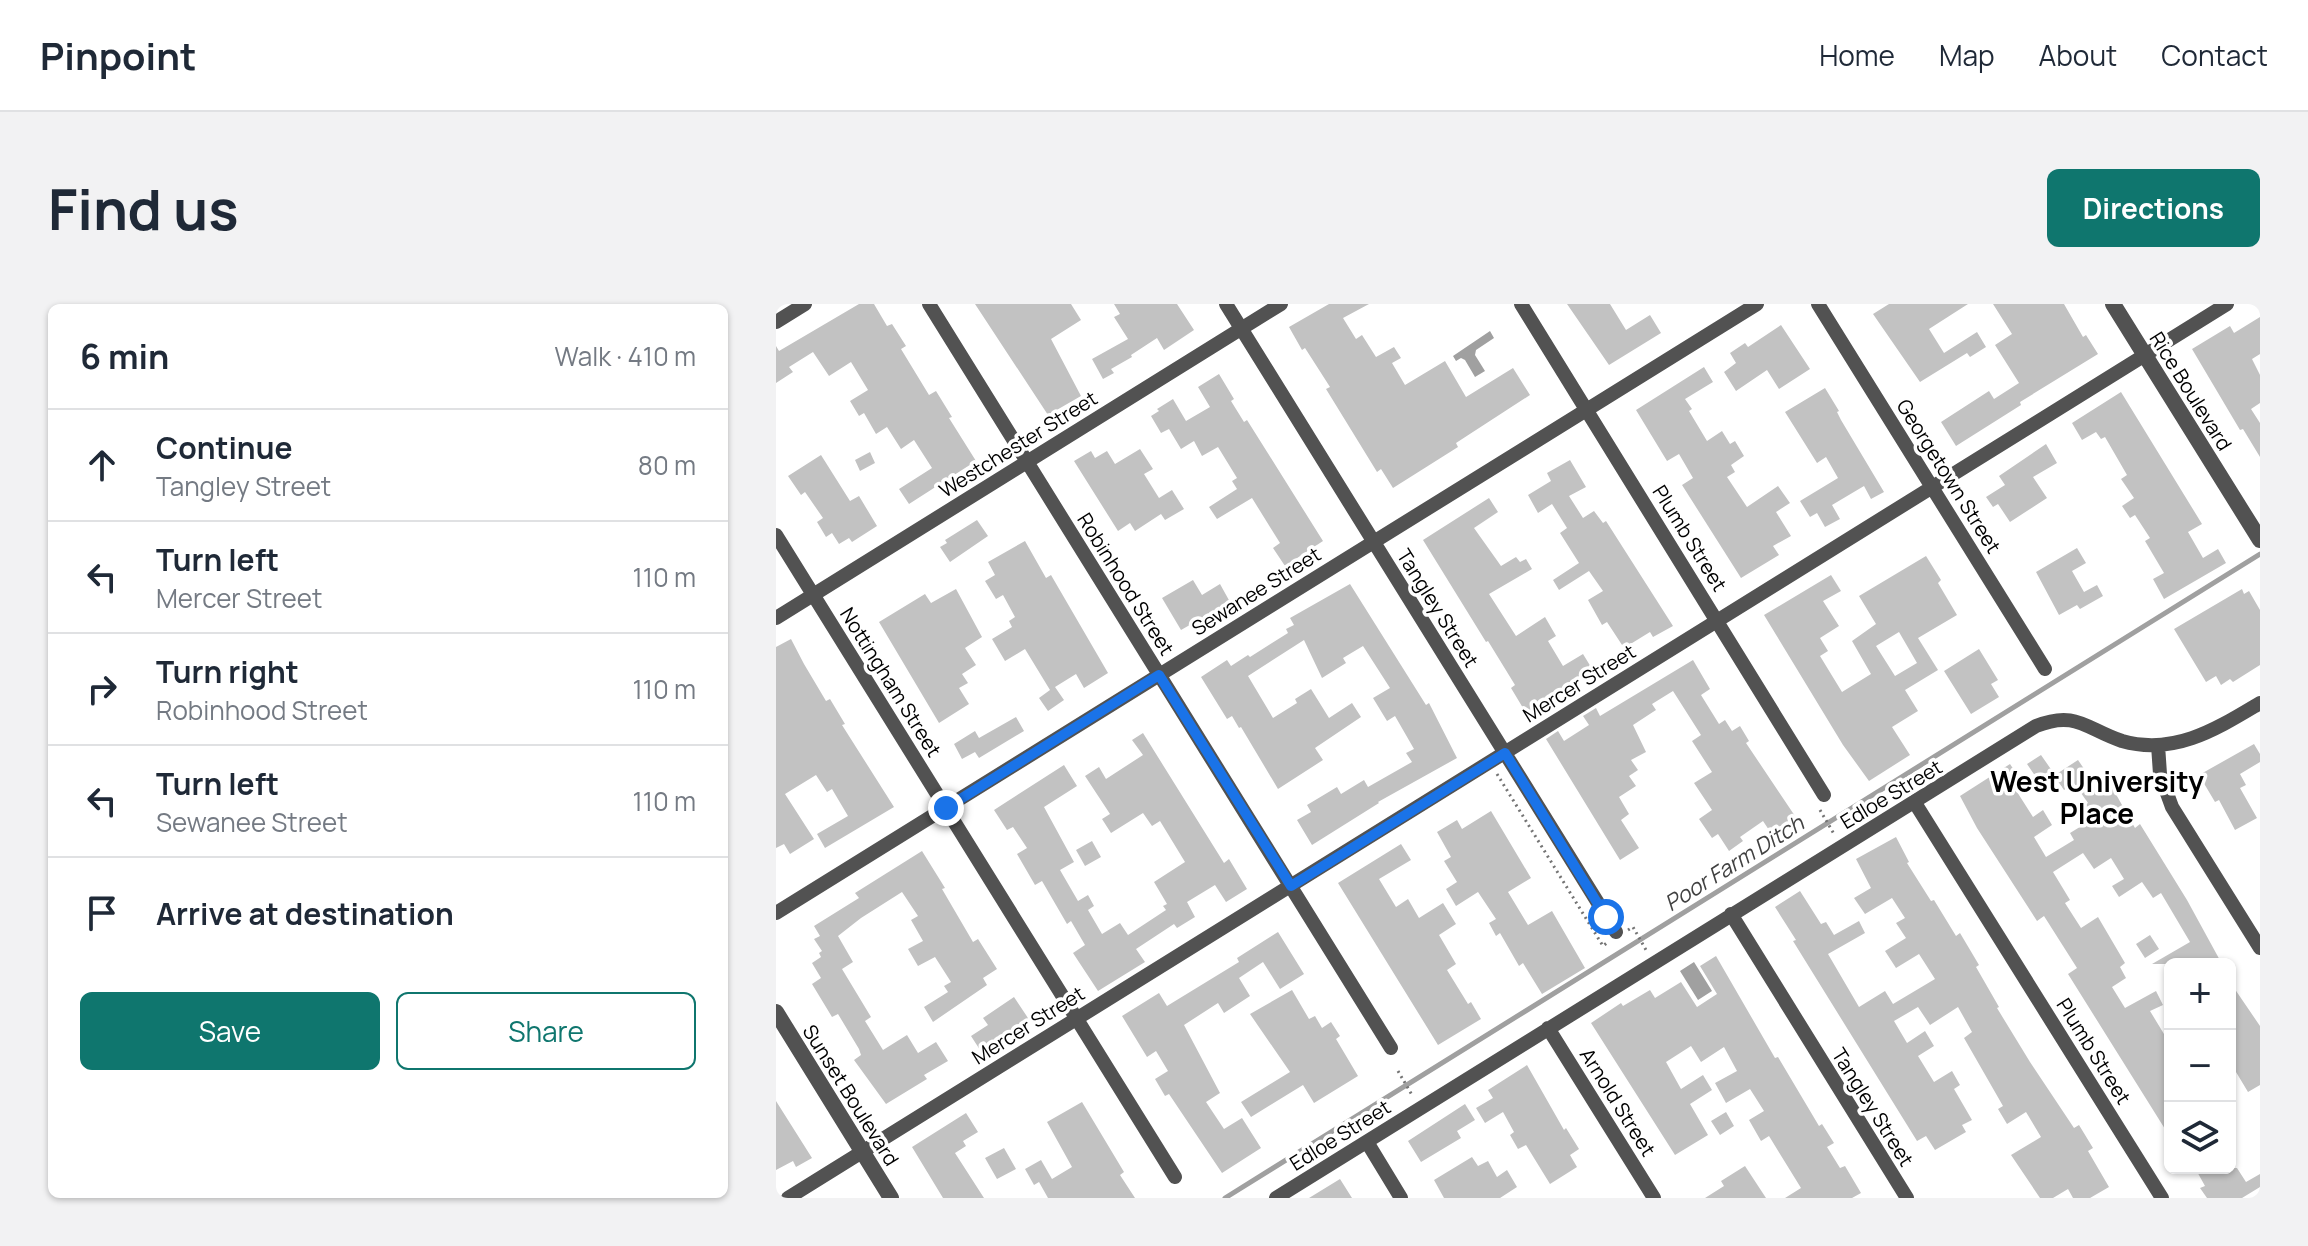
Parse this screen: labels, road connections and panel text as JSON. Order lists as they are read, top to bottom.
{
  "streets": {
    "street": [
      "Rice Boulevard",
      "Westchester Street",
      "Georgetown Street",
      "Plumb Street",
      "Robinhood Street",
      "Sewanee Street",
      "Tangley Street",
      "Nottingham Street",
      "Mercer Street",
      "Edloe Street",
      "Sunset Boulevard",
      "Arnold Street"
    ]
  },
  "crossings": [
    ["Rice Boulevard", "Mercer Street"],
    ["Westchester Street", "Robinhood Street"],
    ["Westchester Street", "Tangley Street"],
    ["Westchester Street", "Nottingham Street"],
    ["Georgetown Street", "Mercer Street"],
    ["Plumb Street", "Sewanee Street"],
    ["Plumb Street", "Mercer Street"],
    ["Plumb Street", "Edloe Street"],
    ["Robinhood Street", "Sewanee Street"],
    ["Robinhood Street", "Mercer Street"],
    ["Sewanee Street", "Tangley Street"],
    ["Sewanee Street", "Nottingham Street"],
    ["Tangley Street", "Mercer Street"],
    ["Tangley Street", "Edloe Street"],
    ["Nottingham Street", "Mercer Street"],
    ["Mercer Street", "Sunset Boulevard"],
    ["Edloe Street", "Arnold Street"]
  ],
  "districts": ["West University Place"],
  "water": ["Poor Farm Ditch"],
  "page": {
    "header": "Pinpoint",
    "nav": [
      "Home",
      "Map",
      "About",
      "Contact"
    ],
    "buttons": [
      "Directions",
      ["Save", "Share"]
    ],
    "title": "Find us",
    "heading": ["6 min", "Walk · 410 m"],
    "list": [
      ["Continue", "Tangley Street", "80 m"],
      ["Turn left", "Mercer Street", "110 m"],
      ["Turn right", "Robinhood Street", "110 m"],
      ["Turn left", "Sewanee Street", "110 m"],
      "Arrive at destination"
    ],
    "map_buttons": ["+", "−"]
  }
}
